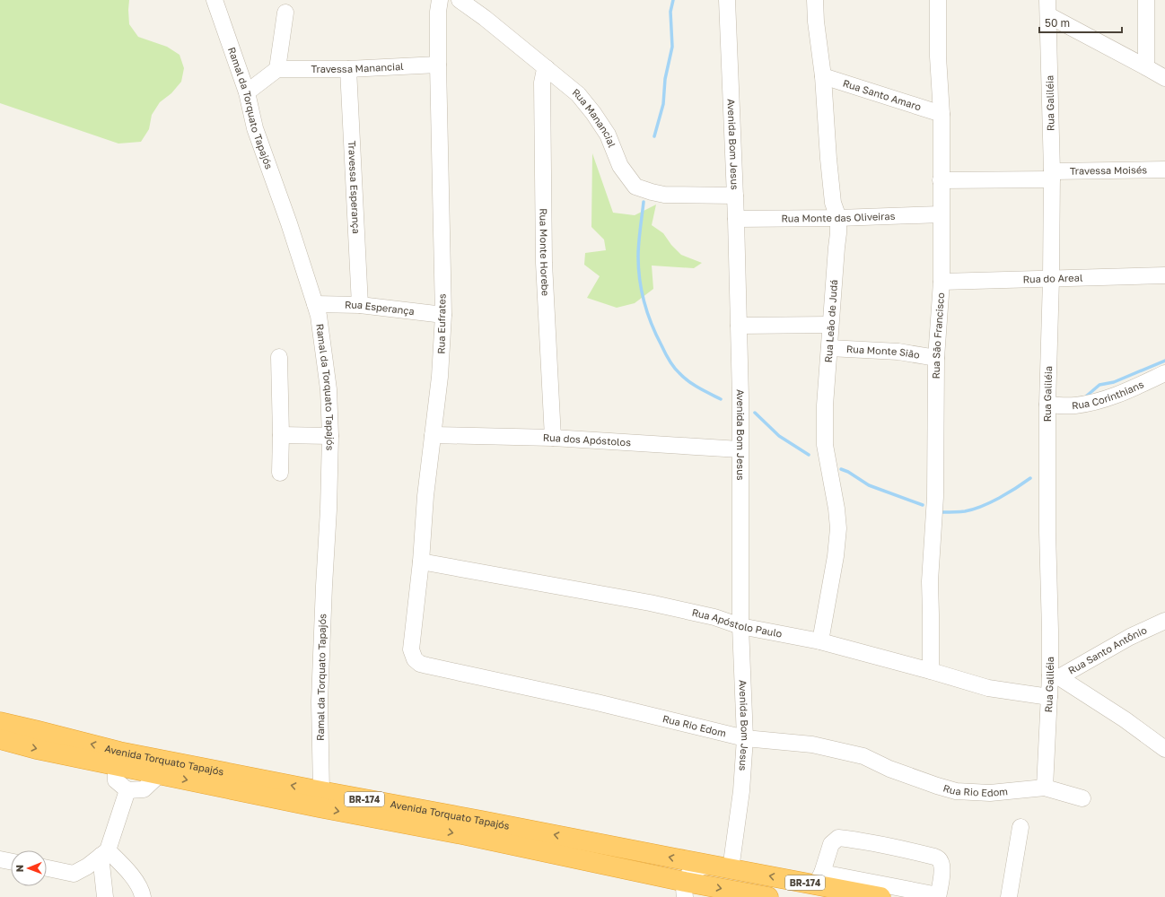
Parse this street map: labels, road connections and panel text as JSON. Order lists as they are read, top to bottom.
{
  "streets": {
    "highway": ["Avenida Torquato Tapajós", "BR-174"],
    "street": [
      "Travessa Manancial",
      "Rua Santo Amaro",
      "Rua Galiléia",
      "Ramal da Torquato Tapajós",
      "Rua Manancial",
      "Avenida Bom Jesus",
      "Travessa Moisés",
      "Travessa Esperança",
      "Rua Monte das Oliveiras",
      "Rua Monte Horebe",
      "Rua do Areal",
      "Rua Esperança",
      "Rua Leão de Judá",
      "Rua Eufrates",
      "Rua São Francisco",
      "Rua Monte Sião",
      "Rua Corinthians",
      "Rua dos Apóstolos",
      "Rua Apóstolo Paulo",
      "Rua Santo Antônio",
      "Rua Rio Edom"
    ]
  },
  "crossings": [
    ["Travessa Manancial", "Travessa Esperança"],
    ["Travessa Manancial", "Rua Eufrates"],
    ["Rua Santo Amaro", "Rua Leão de Judá"],
    ["Rua Santo Amaro", "Rua São Francisco"],
    ["Rua Galiléia", "Travessa Moisés"],
    ["Rua Galiléia", "Rua do Areal"],
    ["Rua Galiléia", "Rua Corinthians"],
    ["Rua Galiléia", "Rua Apóstolo Paulo"],
    ["Rua Galiléia", "Rua Santo Antônio"],
    ["Rua Galiléia", "Rua Rio Edom"],
    ["Ramal da Torquato Tapajós", "Rua Esperança"],
    ["Ramal da Torquato Tapajós", "Avenida Torquato Tapajós"],
    ["Rua Manancial", "Avenida Bom Jesus"],
    ["Rua Manancial", "Rua Monte Horebe"],
    ["Avenida Bom Jesus", "Rua Monte das Oliveiras"],
    ["Avenida Bom Jesus", "Rua dos Apóstolos"],
    ["Avenida Bom Jesus", "Rua Apóstolo Paulo"],
    ["Avenida Bom Jesus", "Rua Rio Edom"],
    ["Avenida Bom Jesus", "Avenida Torquato Tapajós"],
    ["Travessa Moisés", "Rua São Francisco"],
    ["Travessa Esperança", "Rua Esperança"],
    ["Rua Monte das Oliveiras", "Rua Leão de Judá"],
    ["Rua Monte das Oliveiras", "Rua São Francisco"],
    ["Rua Monte Horebe", "Rua dos Apóstolos"],
    ["Rua do Areal", "Rua São Francisco"],
    ["Rua Esperança", "Rua Eufrates"],
    ["Rua Leão de Judá", "Rua Monte Sião"],
    ["Rua Leão de Judá", "Rua Apóstolo Paulo"],
    ["Rua Eufrates", "Rua dos Apóstolos"],
    ["Rua Eufrates", "Rua Apóstolo Paulo"],
    ["Rua Eufrates", "Rua Rio Edom"],
    ["Rua São Francisco", "Rua Monte Sião"],
    ["Rua São Francisco", "Rua Apóstolo Paulo"]
  ],
  "scale_bar": "50 m",
  "north": "left"
}
